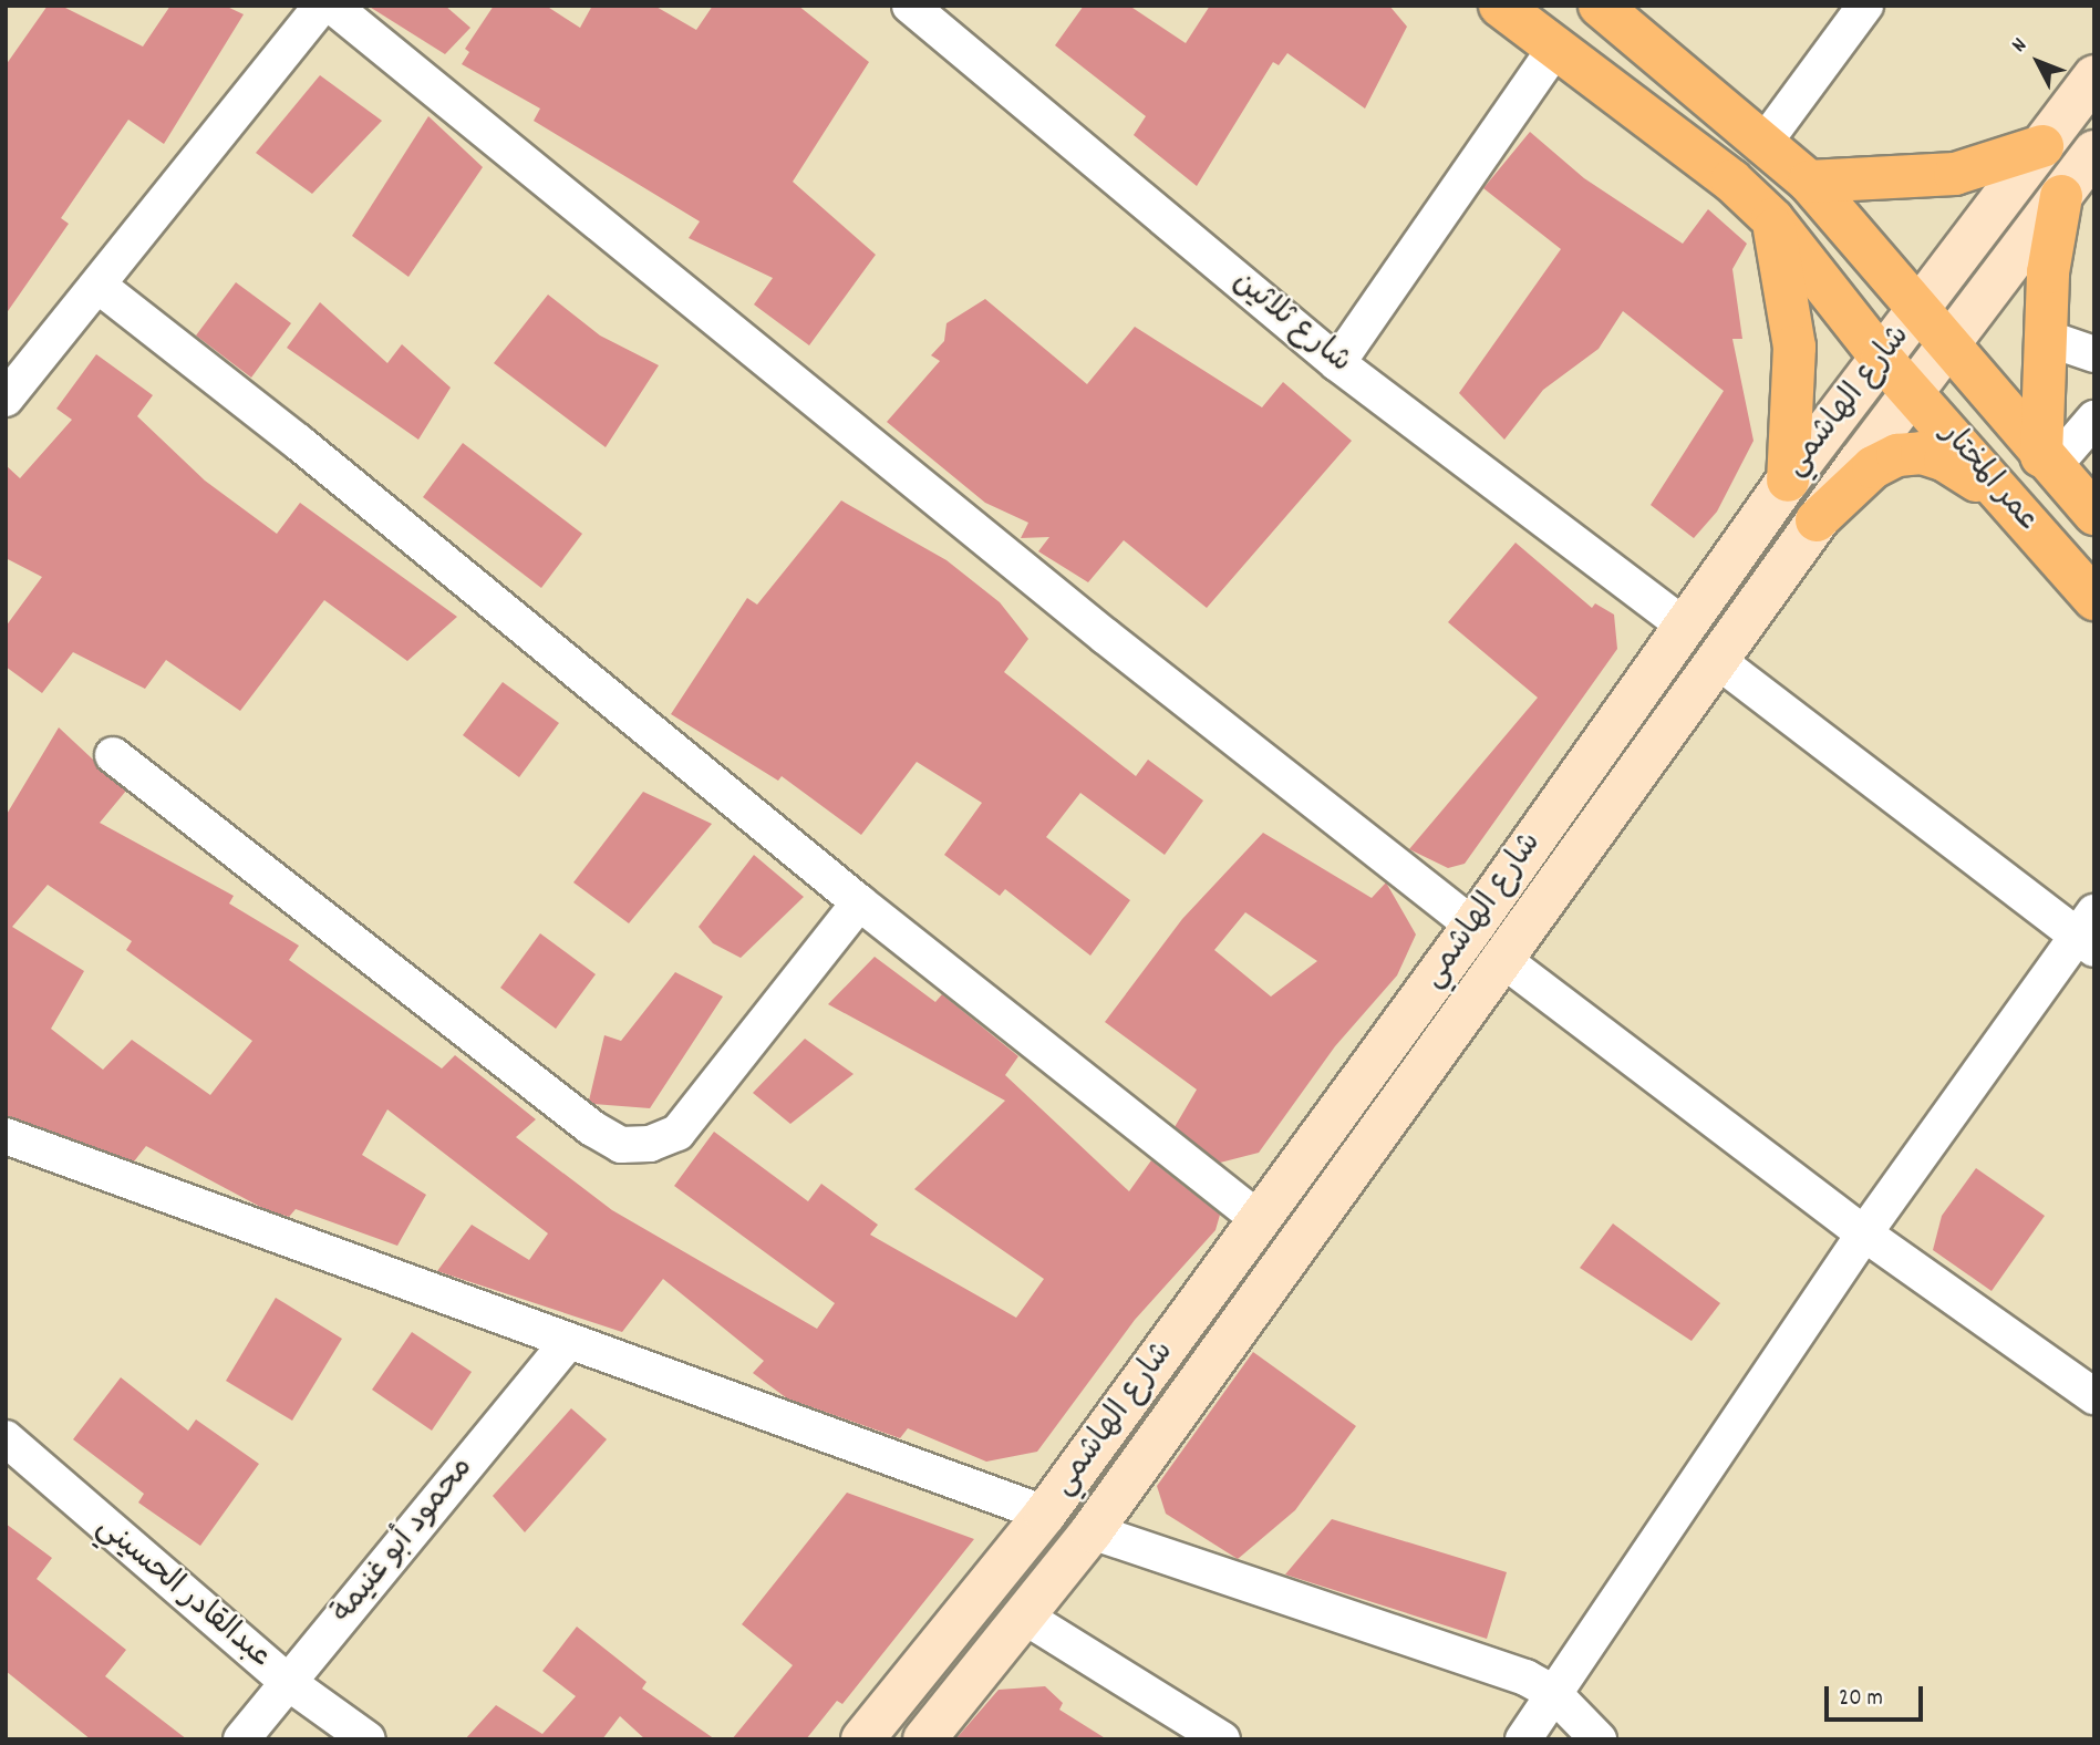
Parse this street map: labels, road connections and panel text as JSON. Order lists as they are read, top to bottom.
{
  "streets": {
    "main road": ["شارع الهاشمي", "عمر المختار"],
    "street": ["شارع ثلاثين", "محمود أبو غنيمة", "عبدالقادر الحسيني"]
  },
  "crossings": [
    ["شارع ثلاثين", "شارع الهاشمي"],
    ["شارع الهاشمي", "عمر المختار"],
    ["محمود أبو غنيمة", "عبدالقادر الحسيني"]
  ],
  "scale_bar": "20 m",
  "north": "top left"
}
